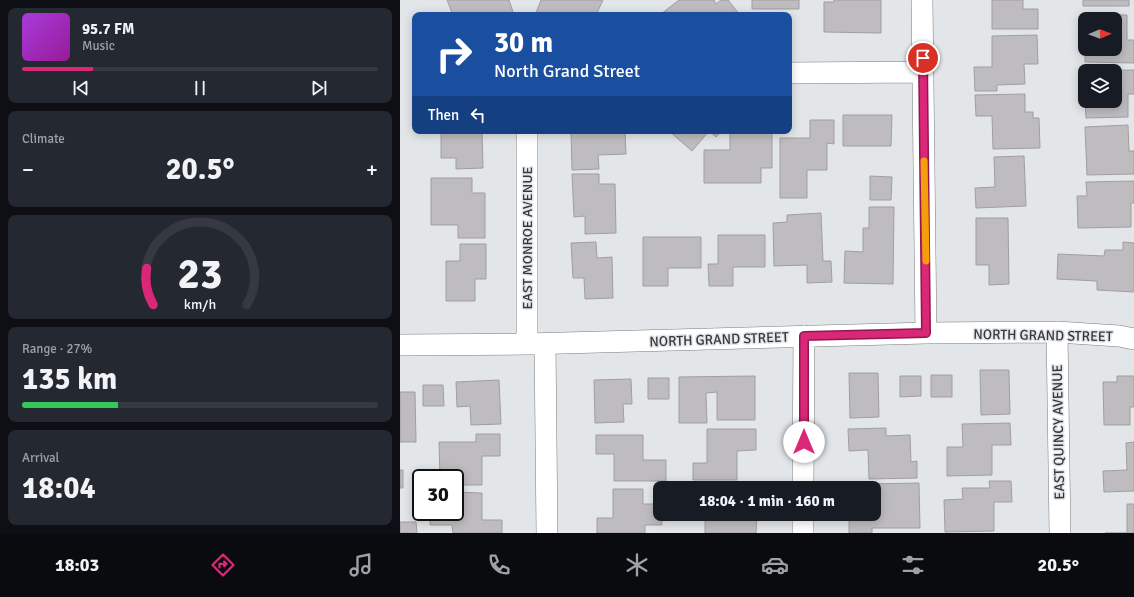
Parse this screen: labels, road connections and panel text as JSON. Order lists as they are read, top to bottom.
{
  "streets": {
    "street": ["EAST MONROE AVENUE", "NORTH GRAND STREET", "EAST QUINCY AVENUE"]
  },
  "crossings": [
    ["EAST MONROE AVENUE", "NORTH GRAND STREET"],
    ["NORTH GRAND STREET", "EAST QUINCY AVENUE"]
  ],
  "north": "right",
  "page": {
    "turn": ["30 m", "North Grand Street"],
    "song": ["95.7 FM", "Music"],
    "then": "Then",
    "tile": [
      "Climate",
      ["Range · 27%", "135 km"],
      ["Arrival", "18:04"]
    ],
    "heat": ["−", "20.5°", "+"],
    "limit": "30",
    "trip": "18:04 · 1 min · 160 m",
    "tabs": ["18:03", "20.5°"],
    "gauge": ["23", "km/h"]
  }
}
